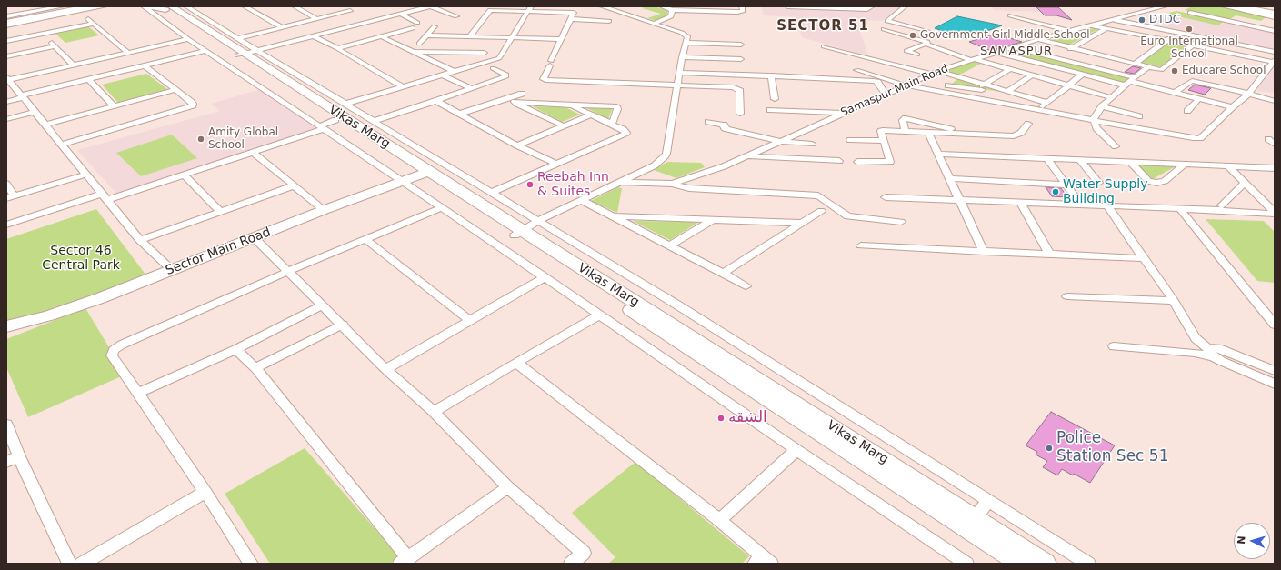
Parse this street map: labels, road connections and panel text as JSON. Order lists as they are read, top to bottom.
{
  "streets": {
    "main road": ["Vikas Marg", "Sector Main Road"],
    "street": ["Samaspur Main Road"]
  },
  "crossings": [
    ["Vikas Marg", "Sector Main Road"]
  ],
  "districts": ["SECTOR 51", "SAMASPUR"],
  "parks": ["Sector 46 Central Park"],
  "places": [
    "DTDC",
    "Euro International School",
    "Government Girl Middle School",
    "Educare School",
    "Amity Global School",
    "Reebah Inn & Suites",
    "Water Supply Building",
    "الشقه",
    "Police Station Sec 51"
  ],
  "north": "left"
}
